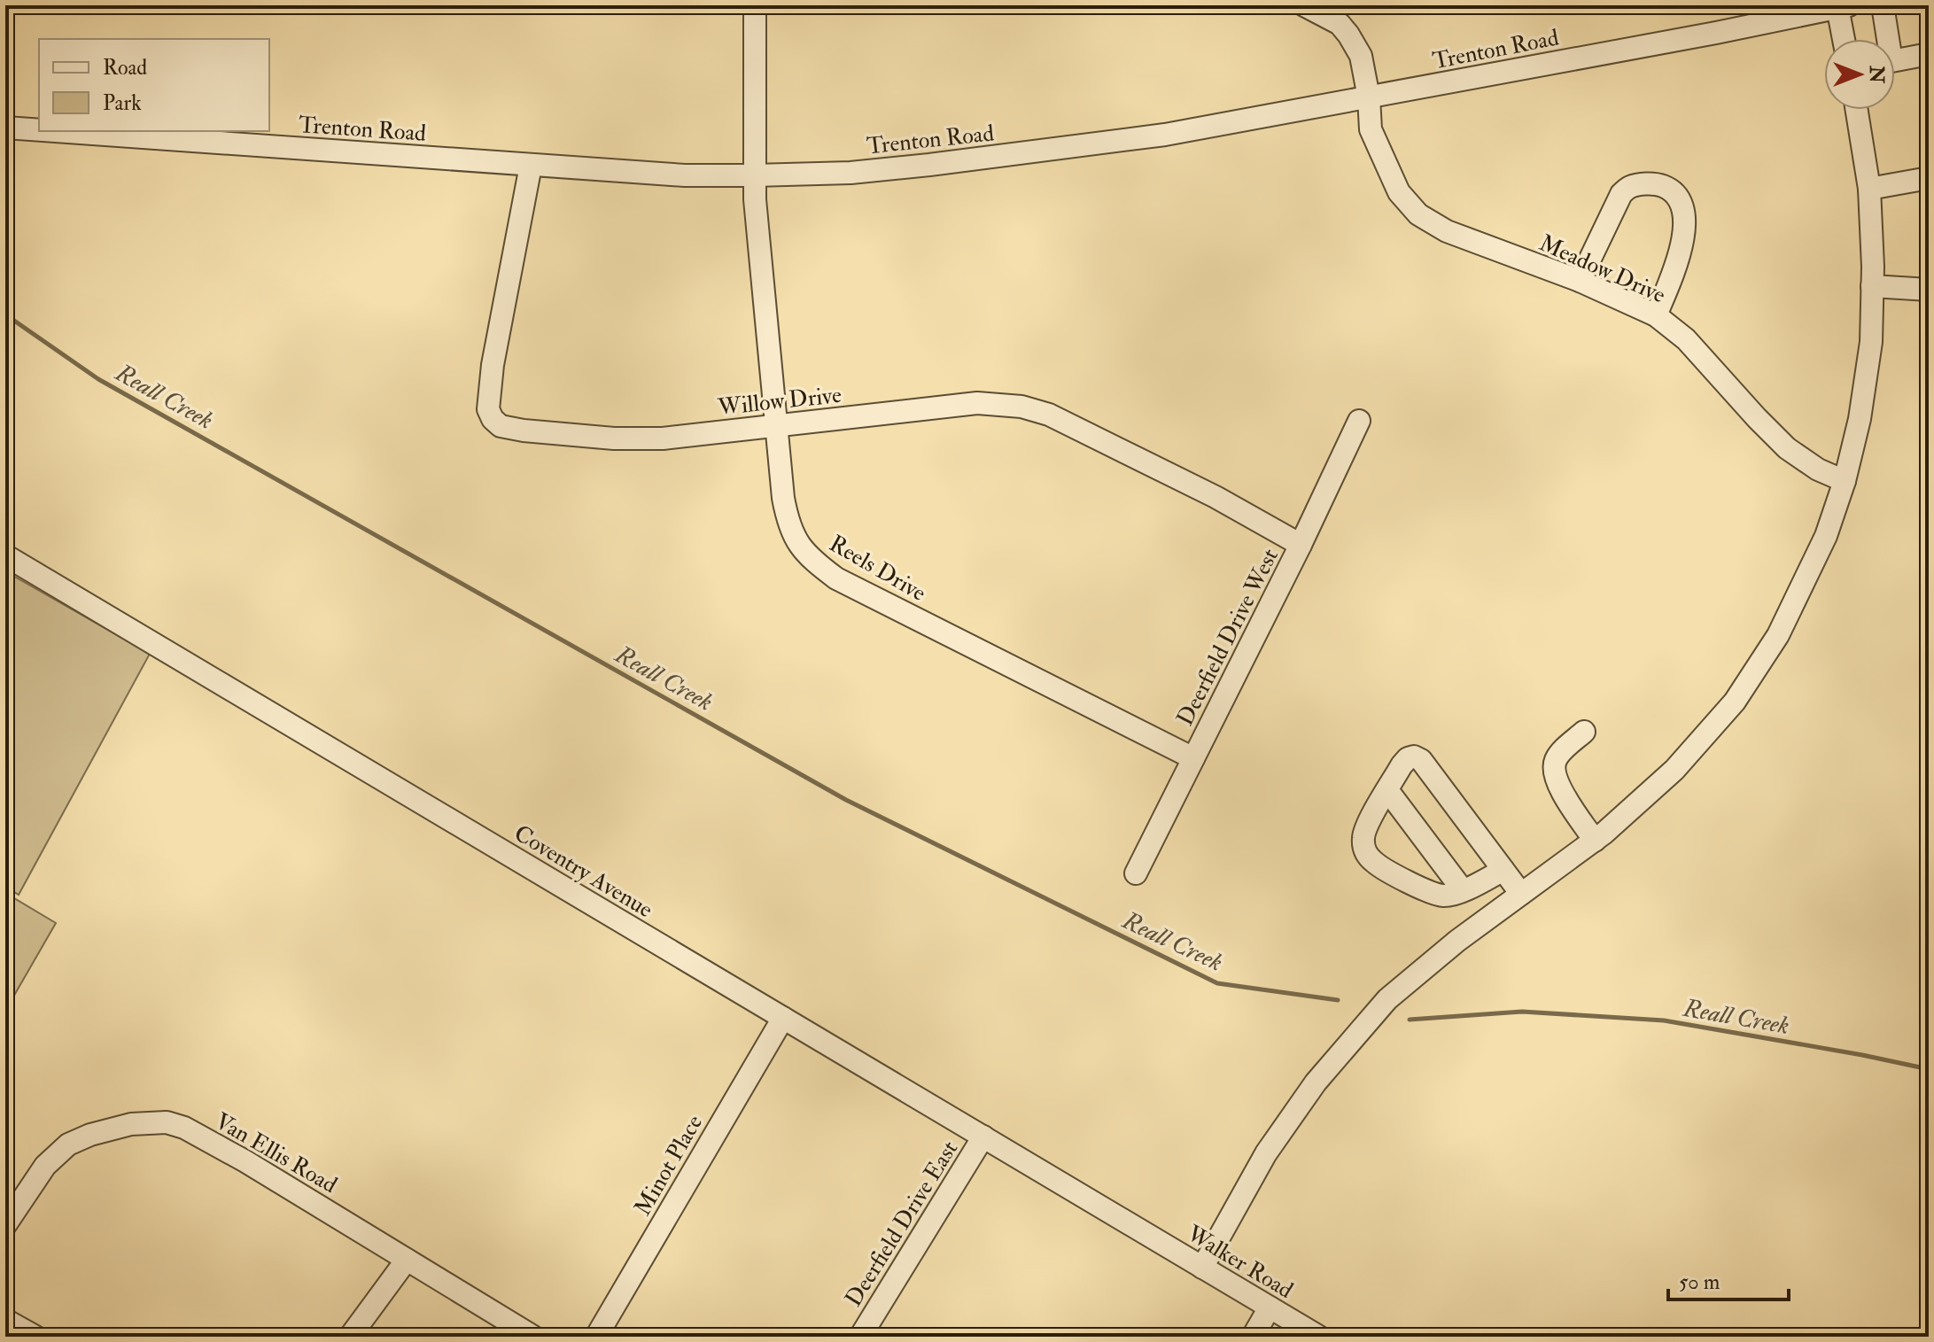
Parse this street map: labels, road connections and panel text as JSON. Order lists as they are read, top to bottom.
{
  "streets": {
    "street": [
      "Trenton Road",
      "Meadow Drive",
      "Willow Drive",
      "Reels Drive",
      "Deerfield Drive West",
      "Coventry Avenue",
      "Van Ellis Road",
      "Minot Place",
      "Deerfield Drive East",
      "Walker Road"
    ]
  },
  "crossings": [
    ["Trenton Road", "Meadow Drive"],
    ["Trenton Road", "Willow Drive"],
    ["Trenton Road", "Reels Drive"],
    ["Willow Drive", "Reels Drive"],
    ["Willow Drive", "Deerfield Drive West"],
    ["Reels Drive", "Deerfield Drive West"],
    ["Coventry Avenue", "Minot Place"],
    ["Coventry Avenue", "Deerfield Drive East"],
    ["Coventry Avenue", "Walker Road"]
  ],
  "water": ["Reall Creek"],
  "legend": ["Road", "Park"],
  "scale_bar": "50 m",
  "north": "right"
}
